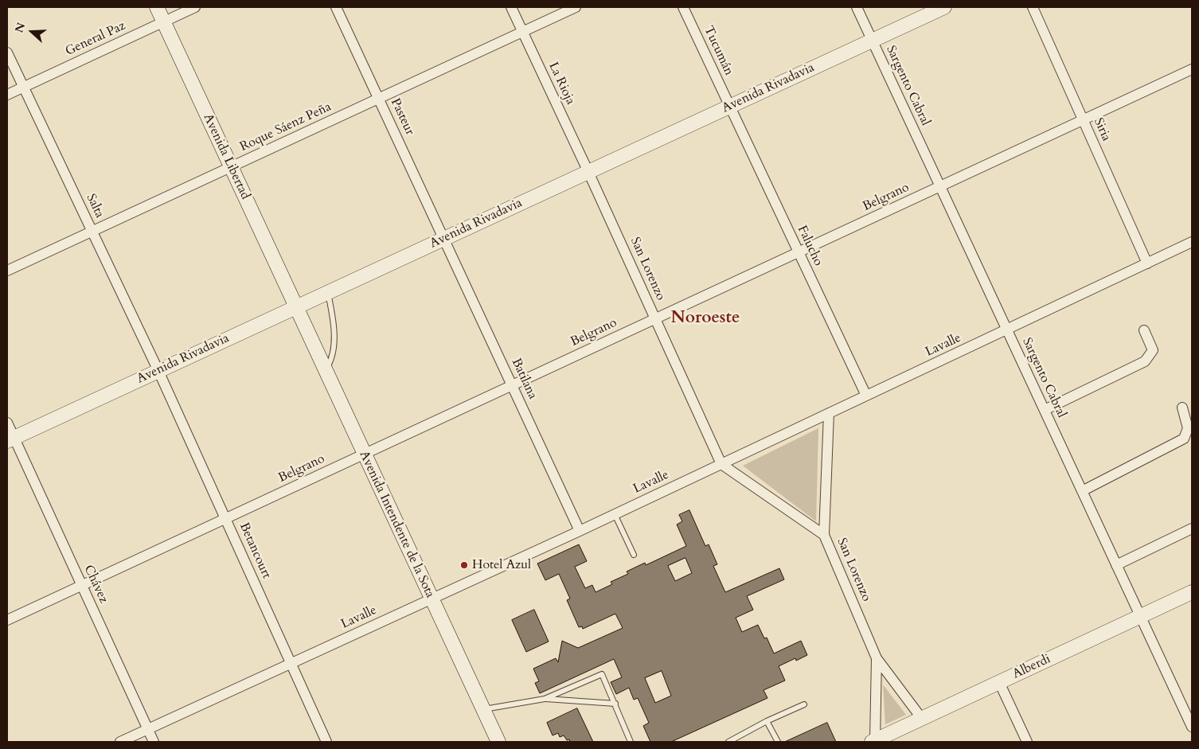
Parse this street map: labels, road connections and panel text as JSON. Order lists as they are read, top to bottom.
{
  "streets": {
    "main road": [
      "Avenida Rivadavia",
      "Avenida Libertad",
      "Avenida Intendente de la Sota",
      "Alberdi"
    ],
    "street": [
      "General Paz",
      "Tucumán",
      "La Rioja",
      "Sargento Cabral",
      "Pasteur",
      "Roque Sáenz Peña",
      "Siria",
      "Belgrano",
      "Salta",
      "Falucho",
      "San Lorenzo",
      "Lavalle",
      "Batilana",
      "Betancourt",
      "Chávez"
    ]
  },
  "crossings": [
    ["General Paz", "Avenida Libertad"],
    ["General Paz", "Salta"],
    ["Tucumán", "Avenida Rivadavia"],
    ["Tucumán", "Falucho"],
    ["La Rioja", "Avenida Rivadavia"],
    ["La Rioja", "Roque Sáenz Peña"],
    ["La Rioja", "San Lorenzo"],
    ["Sargento Cabral", "Avenida Rivadavia"],
    ["Sargento Cabral", "Belgrano"],
    ["Sargento Cabral", "Lavalle"],
    ["Sargento Cabral", "Alberdi"],
    ["Avenida Rivadavia", "Pasteur"],
    ["Avenida Rivadavia", "Avenida Libertad"],
    ["Avenida Rivadavia", "Salta"],
    ["Avenida Rivadavia", "Falucho"],
    ["Avenida Rivadavia", "San Lorenzo"],
    ["Avenida Rivadavia", "Batilana"],
    ["Avenida Rivadavia", "Avenida Intendente de la Sota"],
    ["Avenida Rivadavia", "Betancourt"],
    ["Avenida Rivadavia", "Chávez"],
    ["Pasteur", "Roque Sáenz Peña"],
    ["Pasteur", "Batilana"],
    ["Roque Sáenz Peña", "Avenida Libertad"],
    ["Roque Sáenz Peña", "Salta"],
    ["Siria", "Belgrano"],
    ["Siria", "Lavalle"],
    ["Avenida Libertad", "Avenida Intendente de la Sota"],
    ["Belgrano", "Falucho"],
    ["Belgrano", "San Lorenzo"],
    ["Belgrano", "Batilana"],
    ["Belgrano", "Avenida Intendente de la Sota"],
    ["Belgrano", "Betancourt"],
    ["Belgrano", "Chávez"],
    ["Salta", "Betancourt"],
    ["Falucho", "Lavalle"],
    ["San Lorenzo", "Lavalle"],
    ["San Lorenzo", "Alberdi"],
    ["Lavalle", "Batilana"],
    ["Lavalle", "Avenida Intendente de la Sota"],
    ["Lavalle", "Betancourt"],
    ["Lavalle", "Chávez"]
  ],
  "districts": ["Noroeste"],
  "places": ["Hotel Azul"],
  "north": "left"
}
